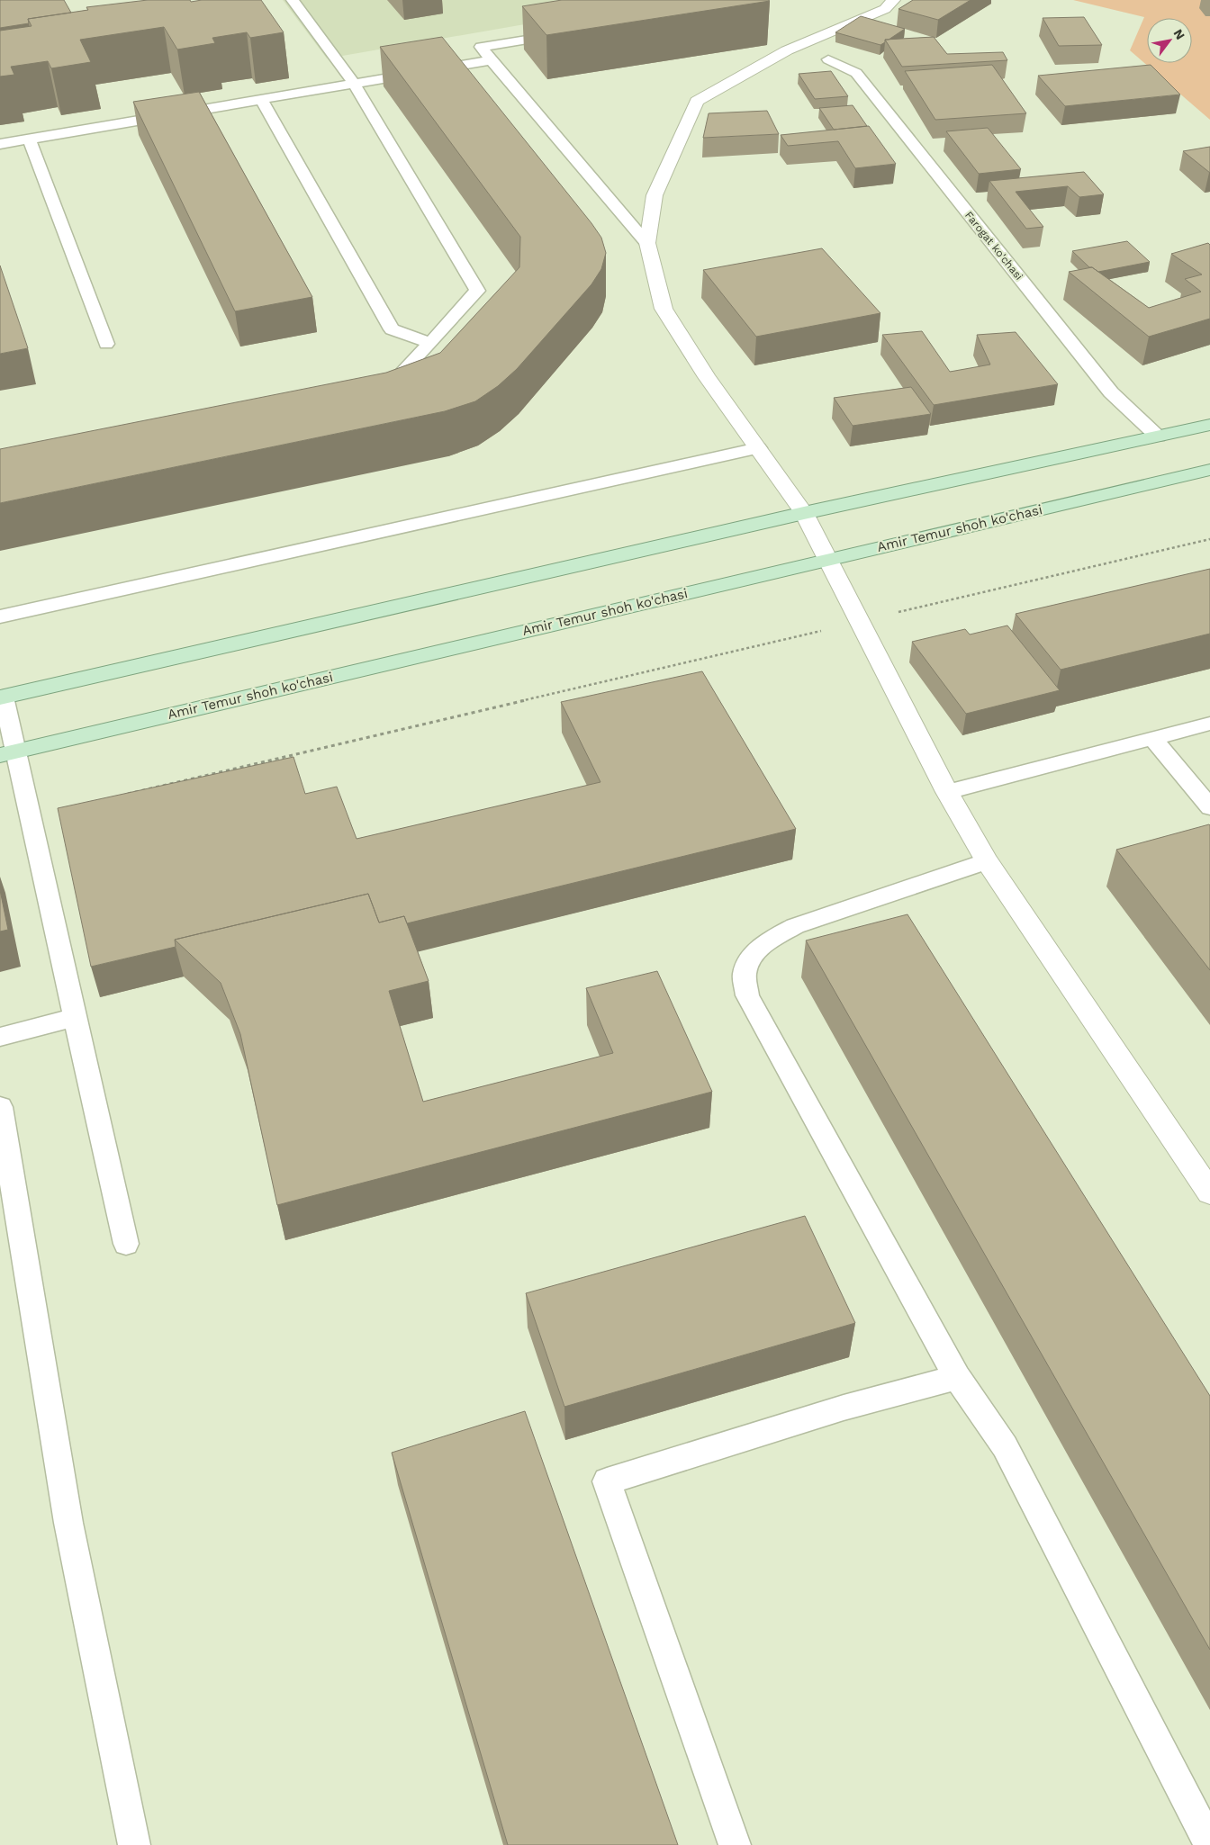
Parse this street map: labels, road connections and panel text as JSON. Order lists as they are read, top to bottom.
{
  "streets": {
    "main road": ["Amir Temur shoh ko'chasi"],
    "lane": ["Farogat ko'chasi"]
  },
  "north": "top right"
}
